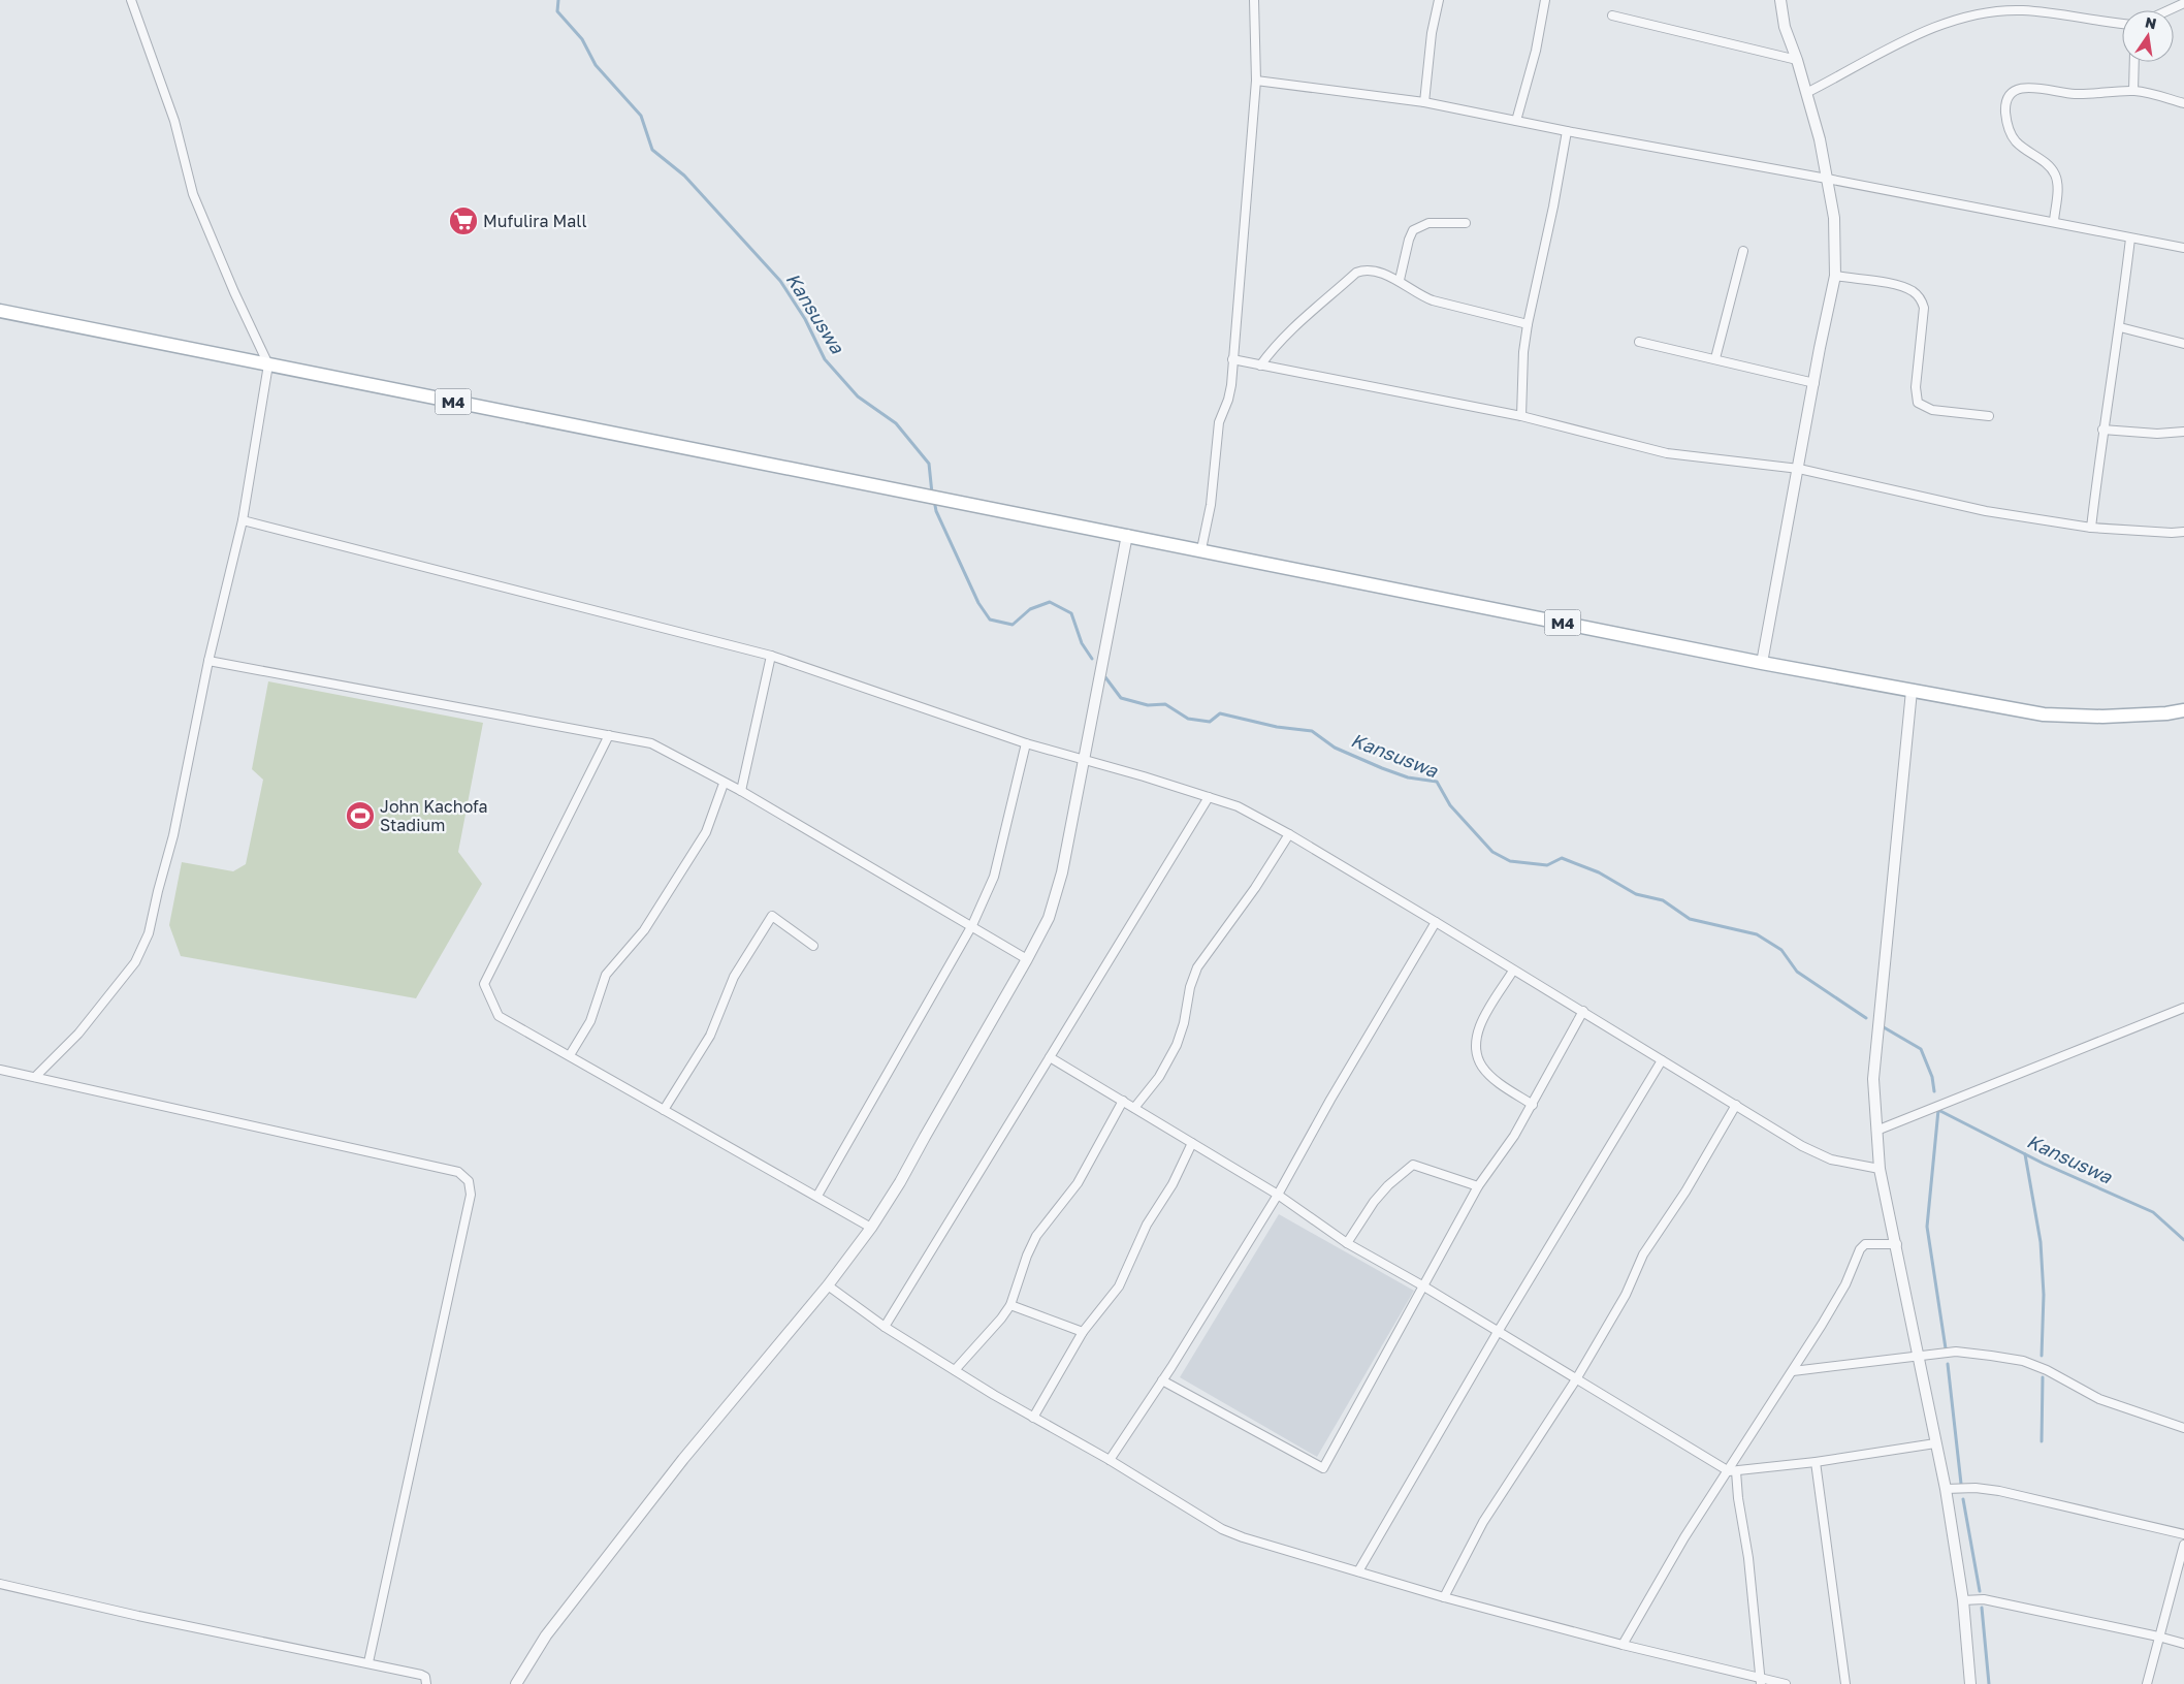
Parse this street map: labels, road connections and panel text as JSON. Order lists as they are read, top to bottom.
{
  "streets": {
    "main road": ["M4"]
  },
  "water": ["Kansuswa"],
  "places": {
    "supermarket": ["Mufulira Mall"],
    "sports": ["John Kachofa Stadium"]
  },
  "north": "top"
}
